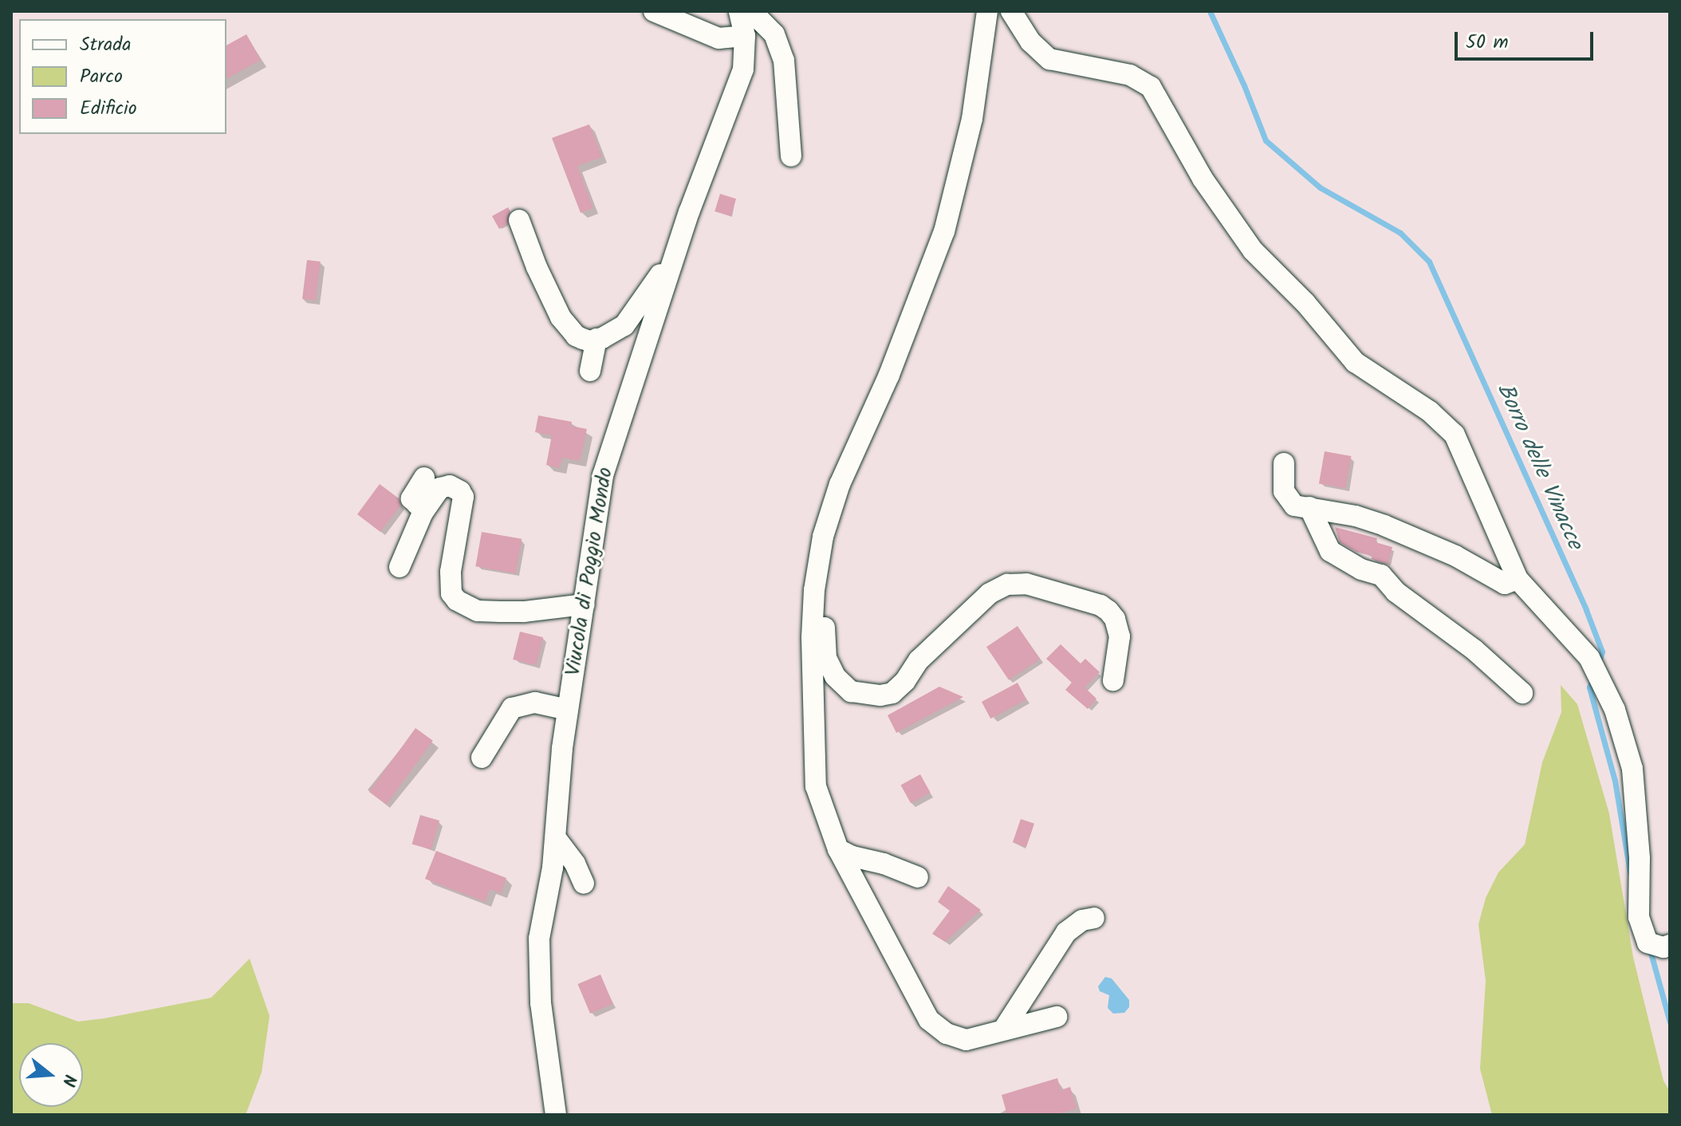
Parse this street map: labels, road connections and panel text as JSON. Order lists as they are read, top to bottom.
{
  "streets": {
    "street": ["Viucola di Poggio Mondo"]
  },
  "water": ["Borro delle Vinacce"],
  "legend": ["Strada", "Parco", "Edificio"],
  "scale_bar": "50 m",
  "north": "right"
}
